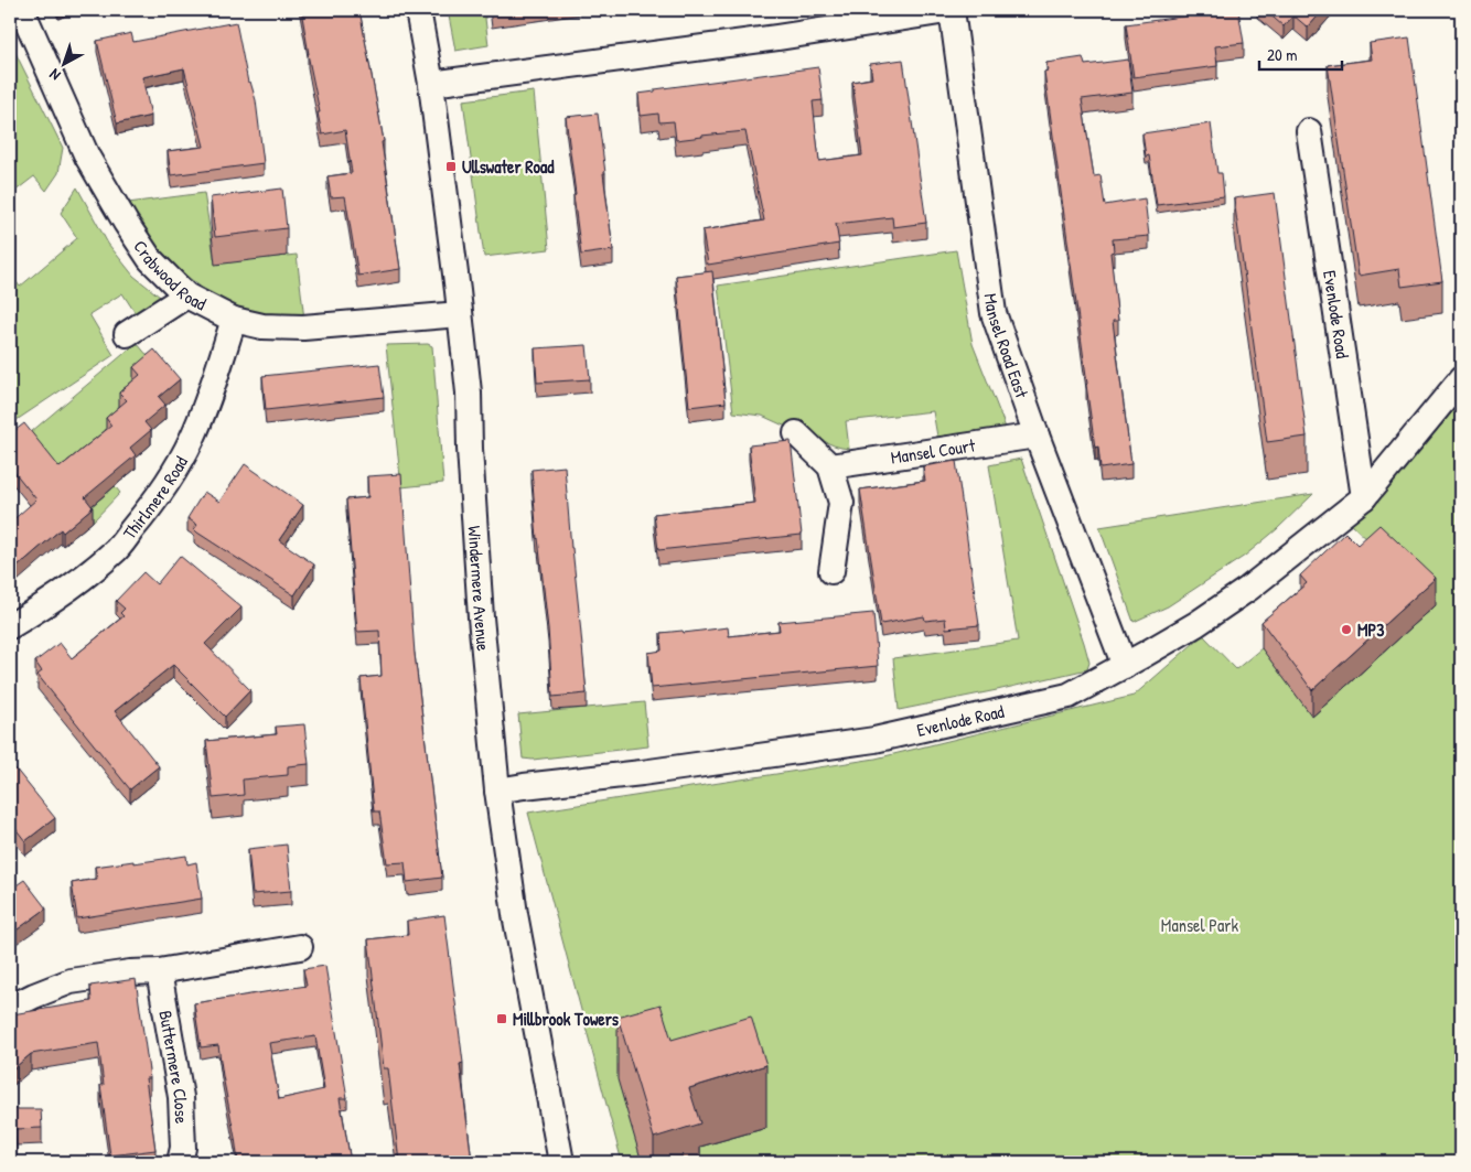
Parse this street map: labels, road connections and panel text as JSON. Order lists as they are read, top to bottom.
{
  "streets": {
    "street": [
      "Crabwood Road",
      "Evenlode Road",
      "Mansel Road East",
      "Mansel Court",
      "Thirlmere Road",
      "Windermere Avenue",
      "Buttermere Close"
    ]
  },
  "crossings": [
    ["Crabwood Road", "Thirlmere Road"],
    ["Crabwood Road", "Windermere Avenue"],
    ["Evenlode Road", "Mansel Road East"],
    ["Evenlode Road", "Windermere Avenue"],
    ["Mansel Road East", "Mansel Court"]
  ],
  "parks": ["Mansel Park"],
  "places": {
    "transit": ["Ullswater Road", "Millbrook Towers"],
    "other": ["MP3"]
  },
  "scale_bar": "20 m",
  "north": "bottom left"
}
